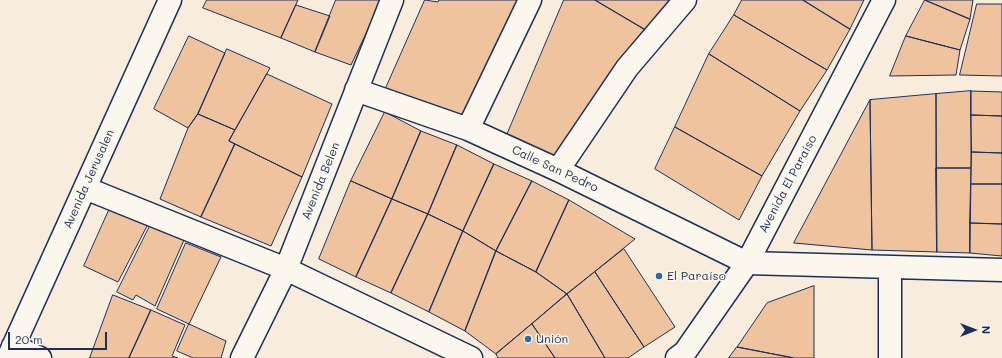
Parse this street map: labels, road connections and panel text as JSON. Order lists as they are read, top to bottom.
{
  "streets": {
    "street": [
      "Calle San Pedro",
      "Avenida Jerusalen",
      "Avenida Belen",
      "Avenida El Paraíso"
    ]
  },
  "crossings": [
    ["Calle San Pedro", "Avenida Belen"],
    ["Calle San Pedro", "Avenida El Paraíso"]
  ],
  "places": ["El Paraíso", "Unión"],
  "scale_bar": "20 m",
  "north": "right"
}
